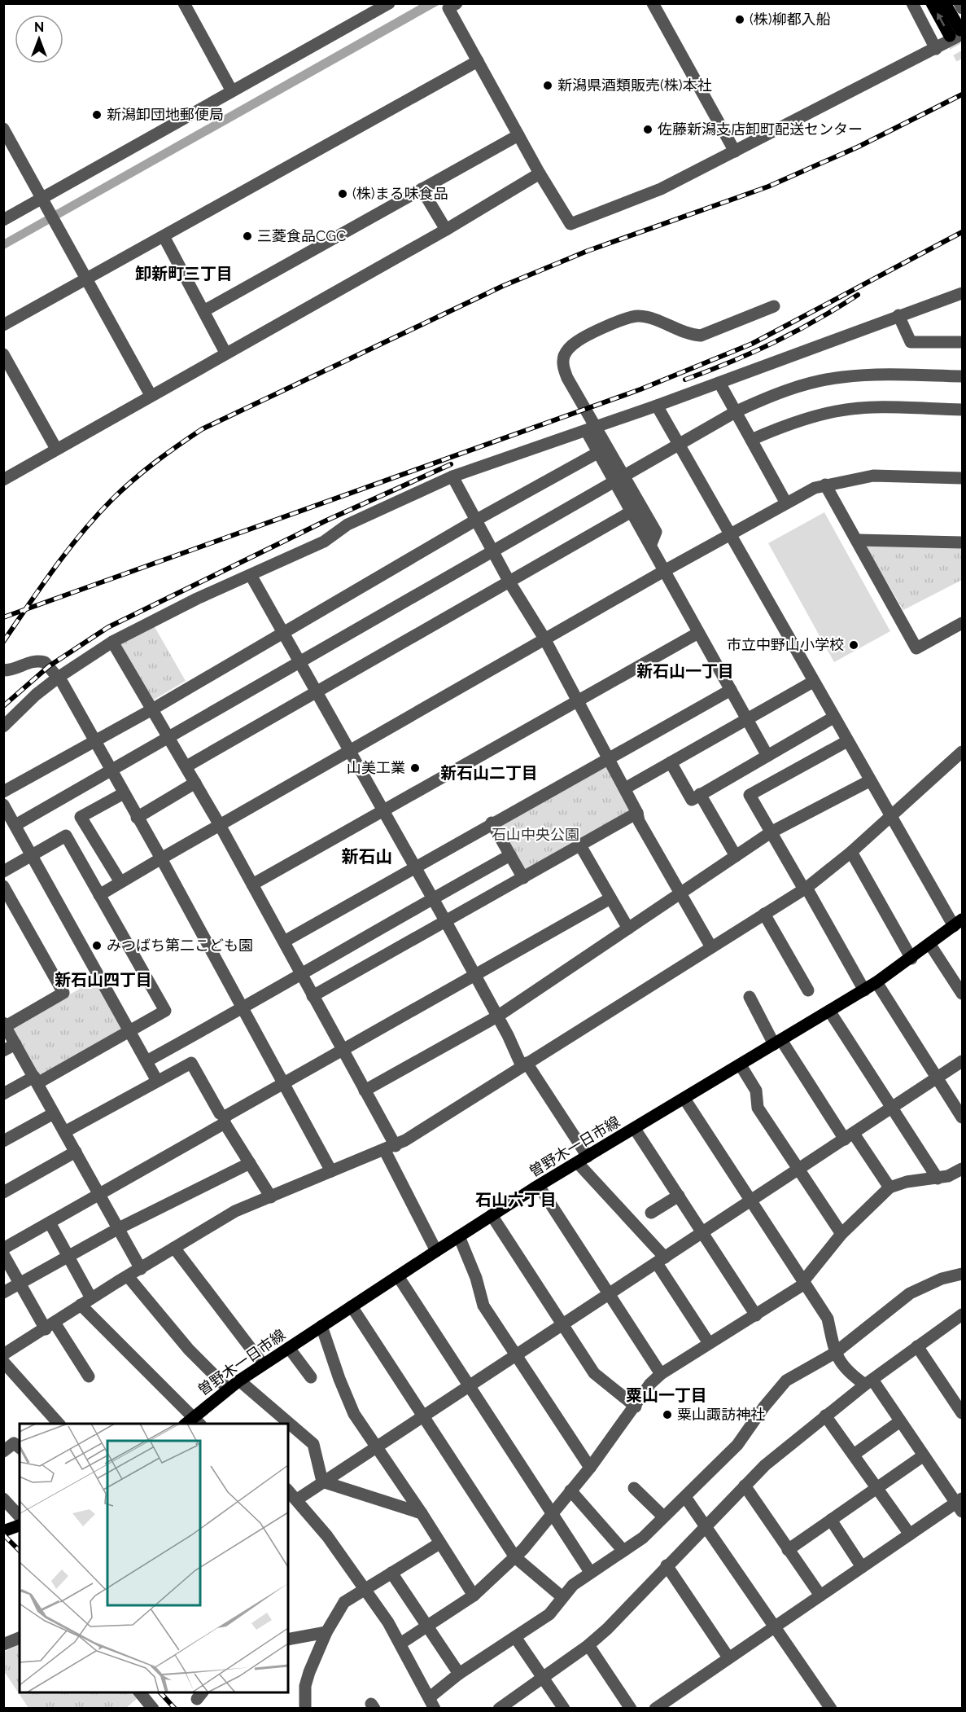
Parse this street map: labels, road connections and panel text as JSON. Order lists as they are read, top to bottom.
{
  "streets": {
    "main road": ["曽野木一日市線"]
  },
  "districts": [
    "卸新町三丁目",
    "新石山一丁目",
    "新石山二丁目",
    "新石山",
    "新石山四丁目",
    "石山六丁目",
    "粟山一丁目"
  ],
  "parks": ["石山中央公園"],
  "places": [
    "(株)柳都入船",
    "新潟県酒類販売(株)本社",
    "新潟卸団地郵便局",
    "佐藤新潟支店卸町配送センター",
    "(株)まる味食品",
    "三菱食品CGC",
    "市立中野山小学校",
    "山美工業",
    "みつばち第二こども園",
    "粟山諏訪神社"
  ],
  "north": "top"
}
